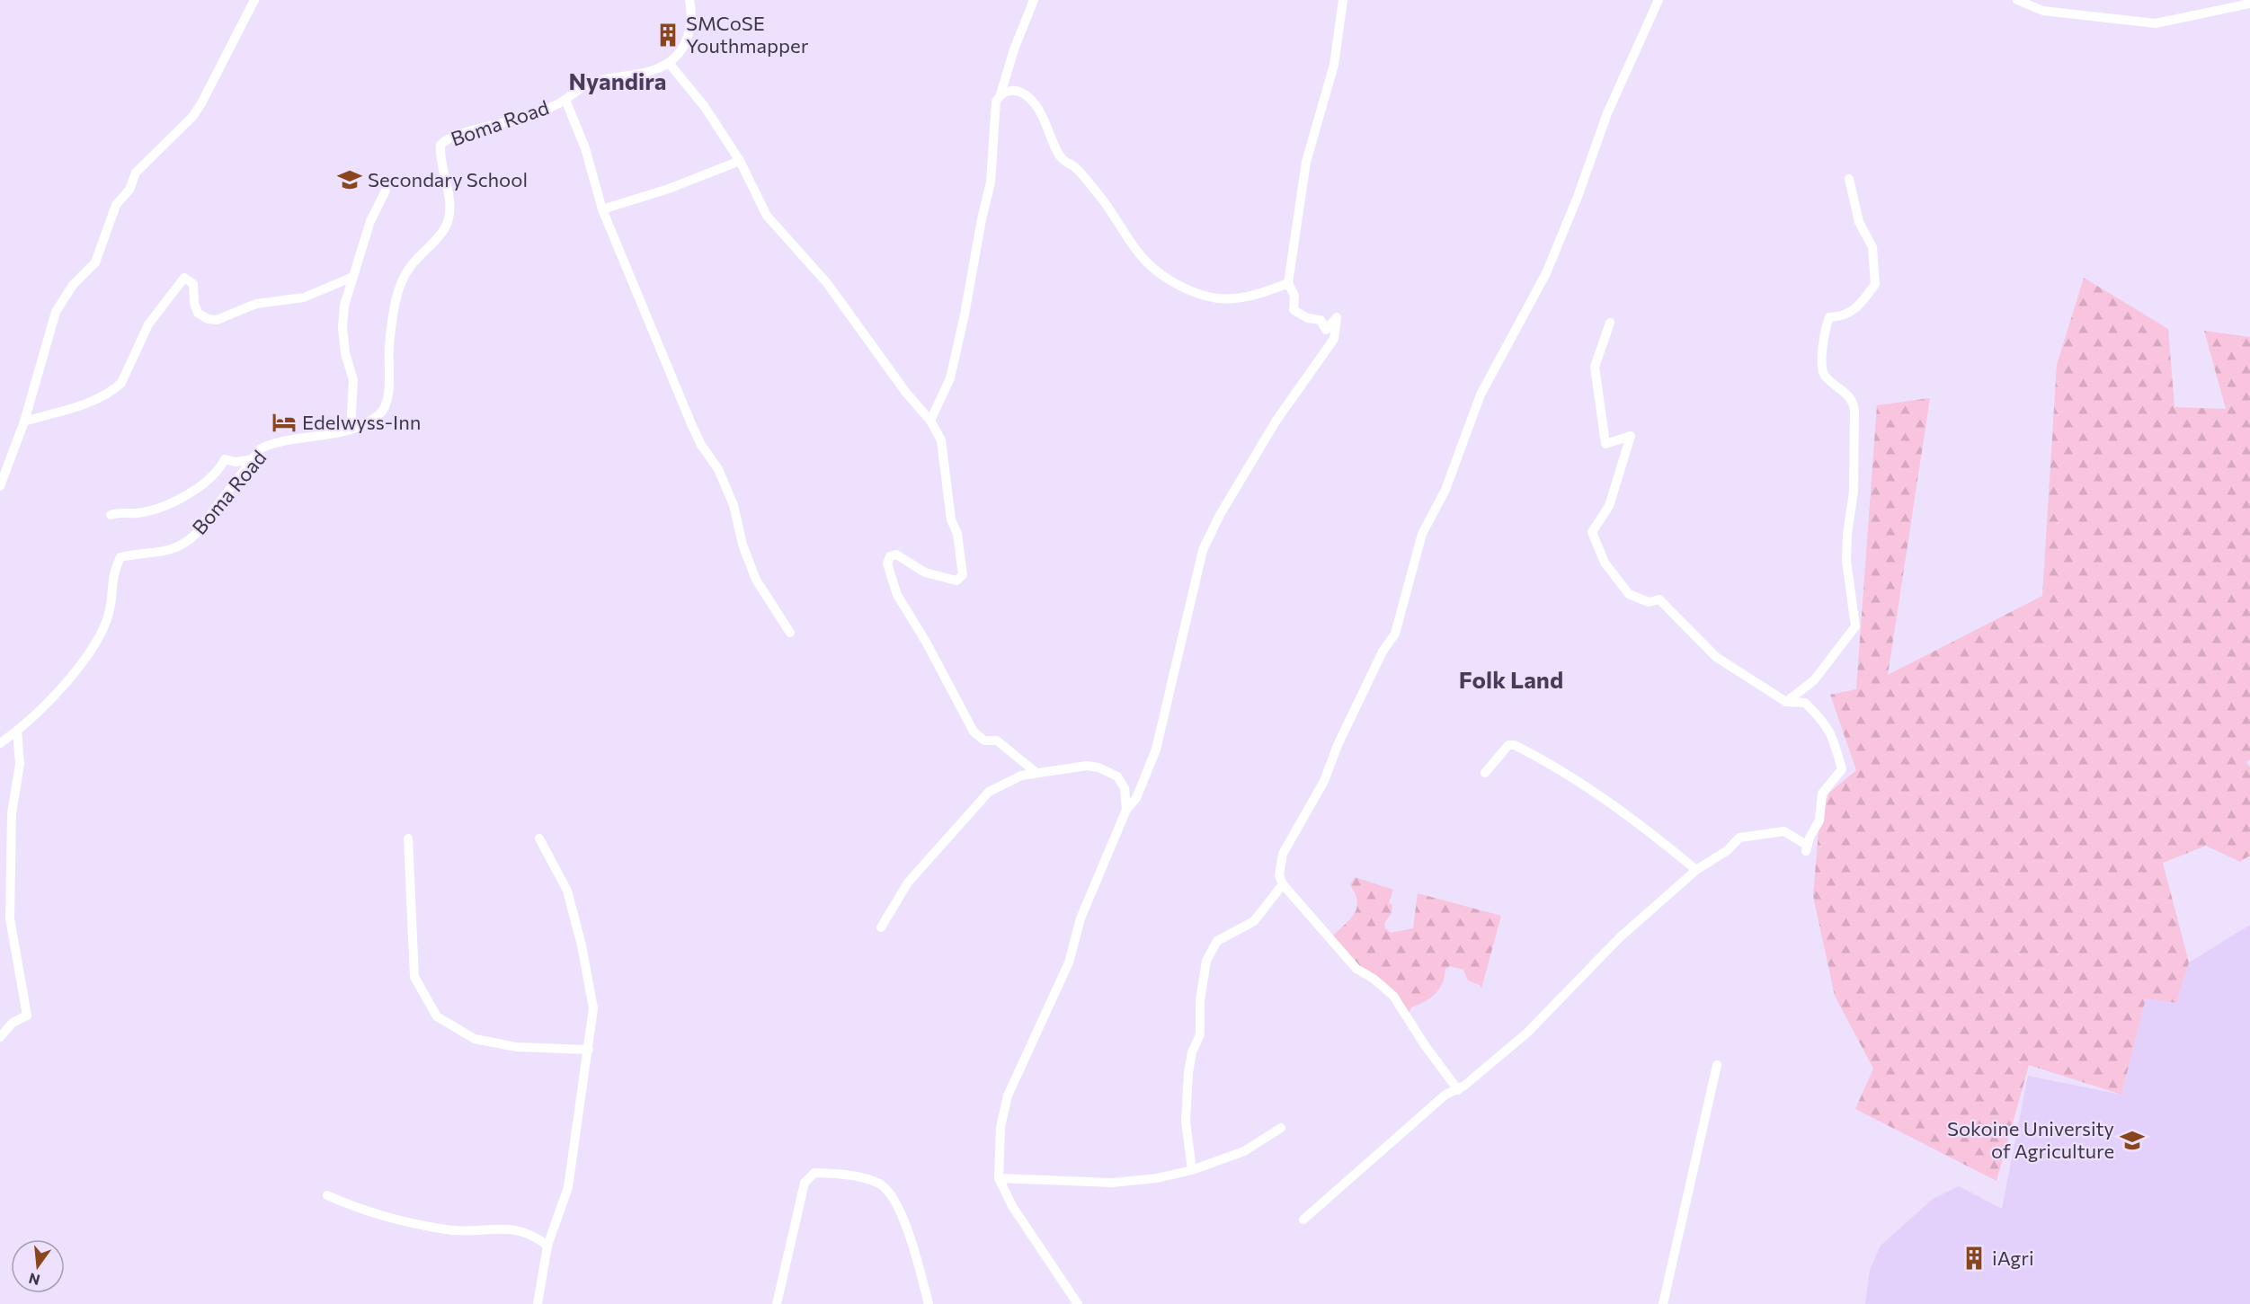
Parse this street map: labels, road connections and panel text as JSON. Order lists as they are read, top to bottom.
{
  "streets": {
    "street": ["Boma Road"]
  },
  "districts": ["Nyandira", "Folk Land"],
  "places": {
    "building": ["SMCoSE Youthmapper", "iAgri"],
    "school or university": ["Secondary School", "Sokoine University of Agriculture"],
    "hotel": ["Edelwyss-Inn"]
  },
  "north": "bottom"
}
